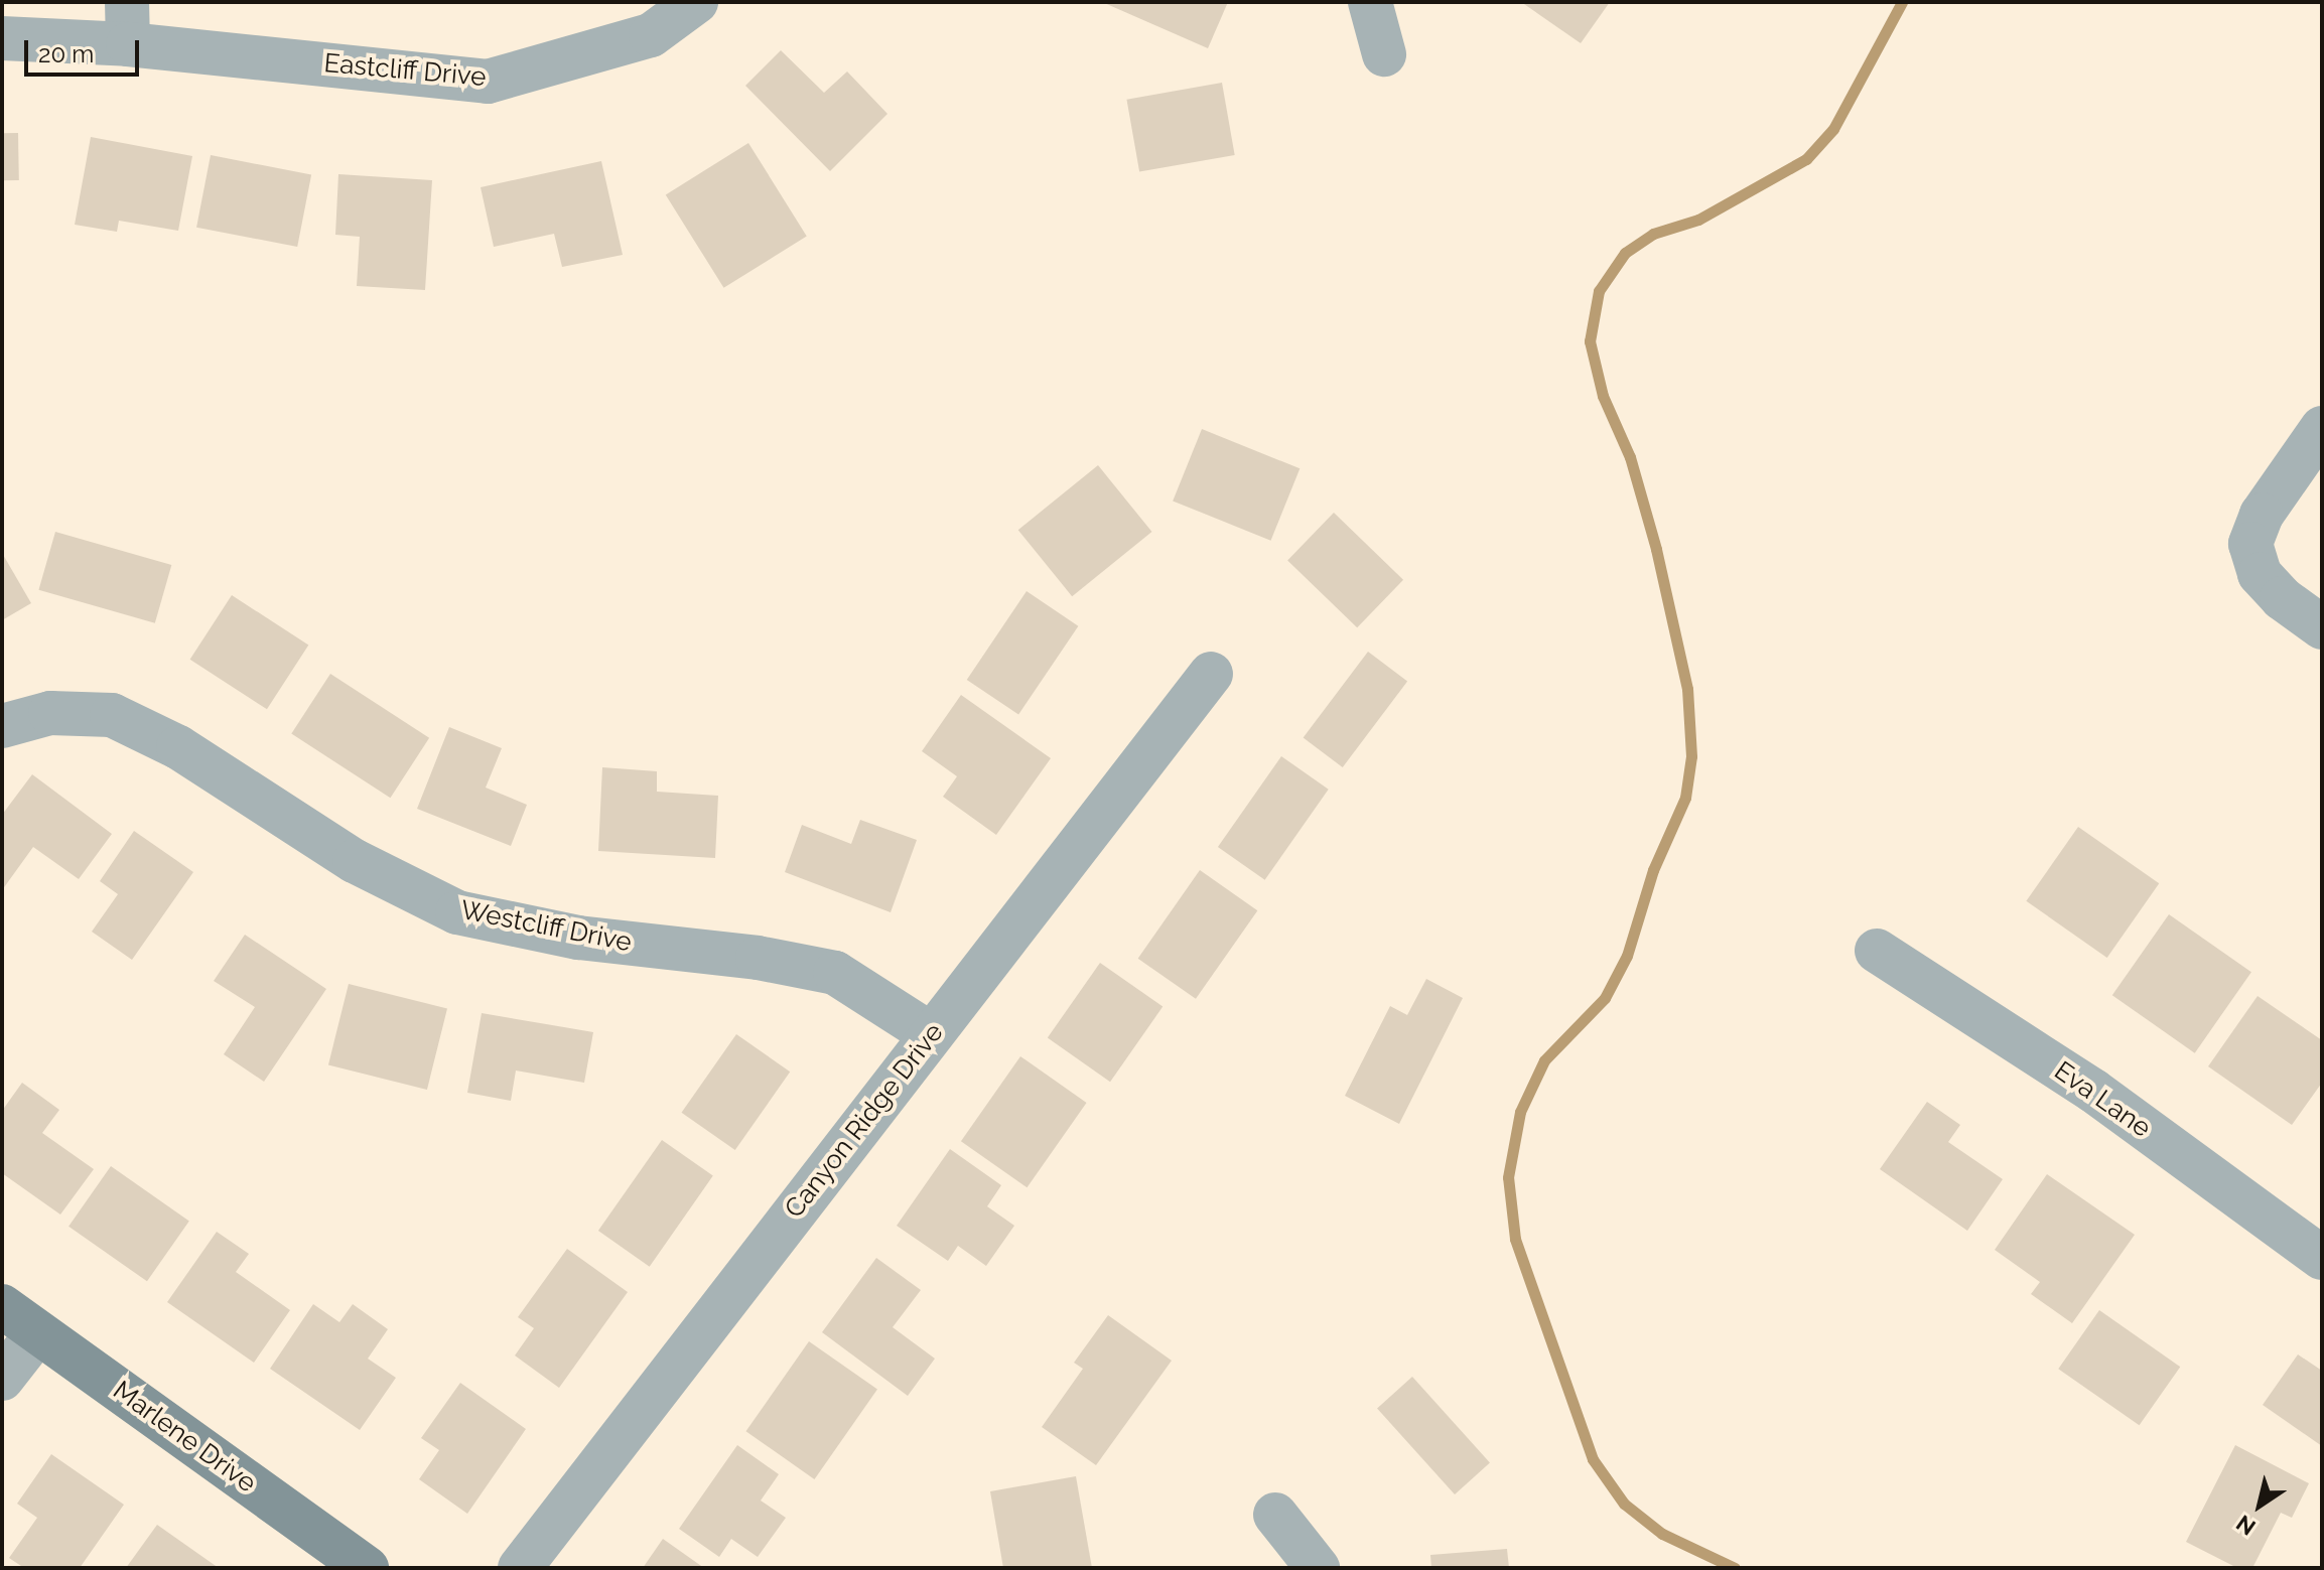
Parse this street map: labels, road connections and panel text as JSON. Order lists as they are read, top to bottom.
{
  "streets": {
    "street": [
      "Eastcliff Drive",
      "Westcliff Drive",
      "Eva Lane",
      "Canyon Ridge Drive",
      "Marlene Drive"
    ]
  },
  "crossings": [
    ["Westcliff Drive", "Canyon Ridge Drive"]
  ],
  "scale_bar": "20 m",
  "north": "bottom left"
}
